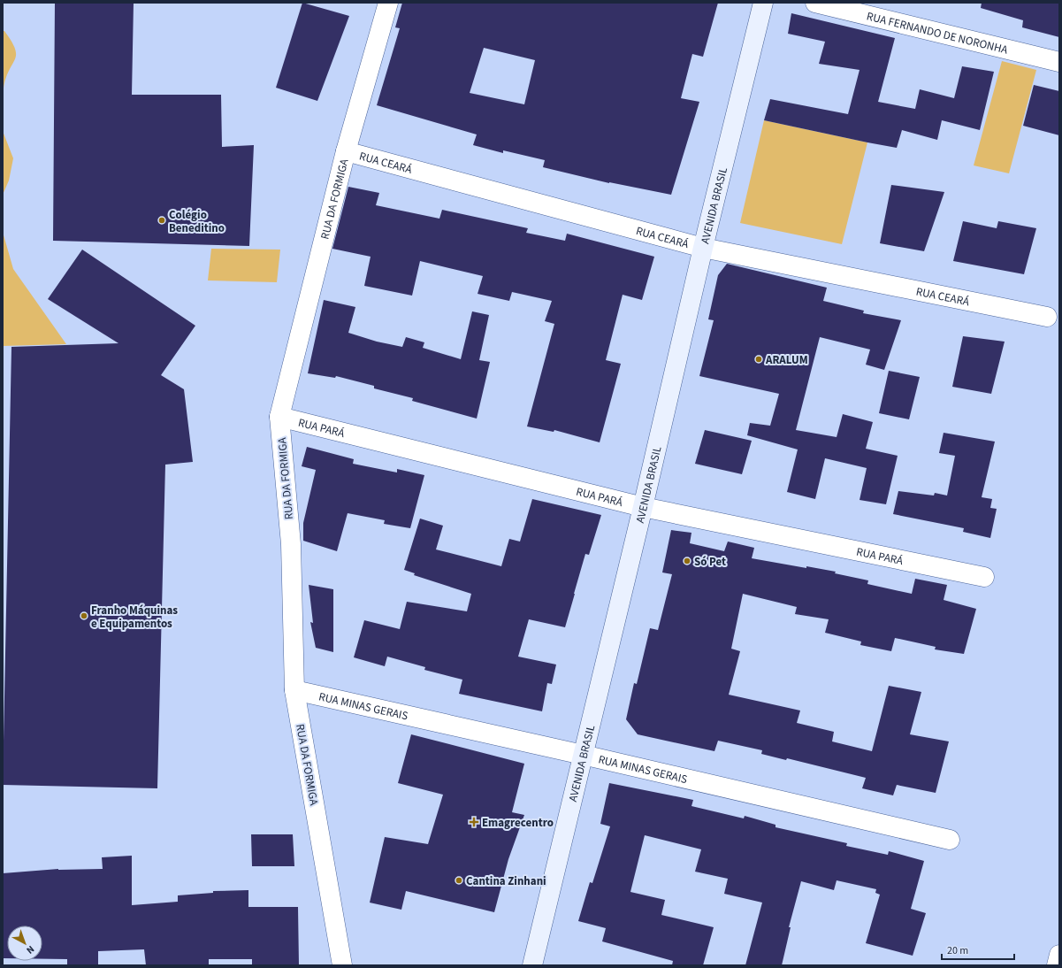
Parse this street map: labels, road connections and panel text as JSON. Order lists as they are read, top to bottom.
{
  "streets": {
    "street": [
      "RUA FERNANDO DE NORONHA",
      "RUA CEARÁ",
      "RUA DA FORMIGA",
      "AVENIDA BRASIL",
      "RUA PARÁ",
      "RUA MINAS GERAIS"
    ]
  },
  "crossings": [
    ["RUA CEARÁ", "RUA DA FORMIGA"],
    ["RUA CEARÁ", "AVENIDA BRASIL"],
    ["RUA DA FORMIGA", "RUA PARÁ"],
    ["RUA DA FORMIGA", "RUA MINAS GERAIS"],
    ["AVENIDA BRASIL", "RUA PARÁ"],
    ["AVENIDA BRASIL", "RUA MINAS GERAIS"]
  ],
  "places": {
    "other": [
      "Colégio Beneditino",
      "ARALUM",
      "Só Pet",
      "Franho Máquinas e Equipamentos",
      "Cantina Zinhani"
    ],
    "health": ["Emagrecentro"]
  },
  "scale_bar": "20 m",
  "north": "bottom right"
}
